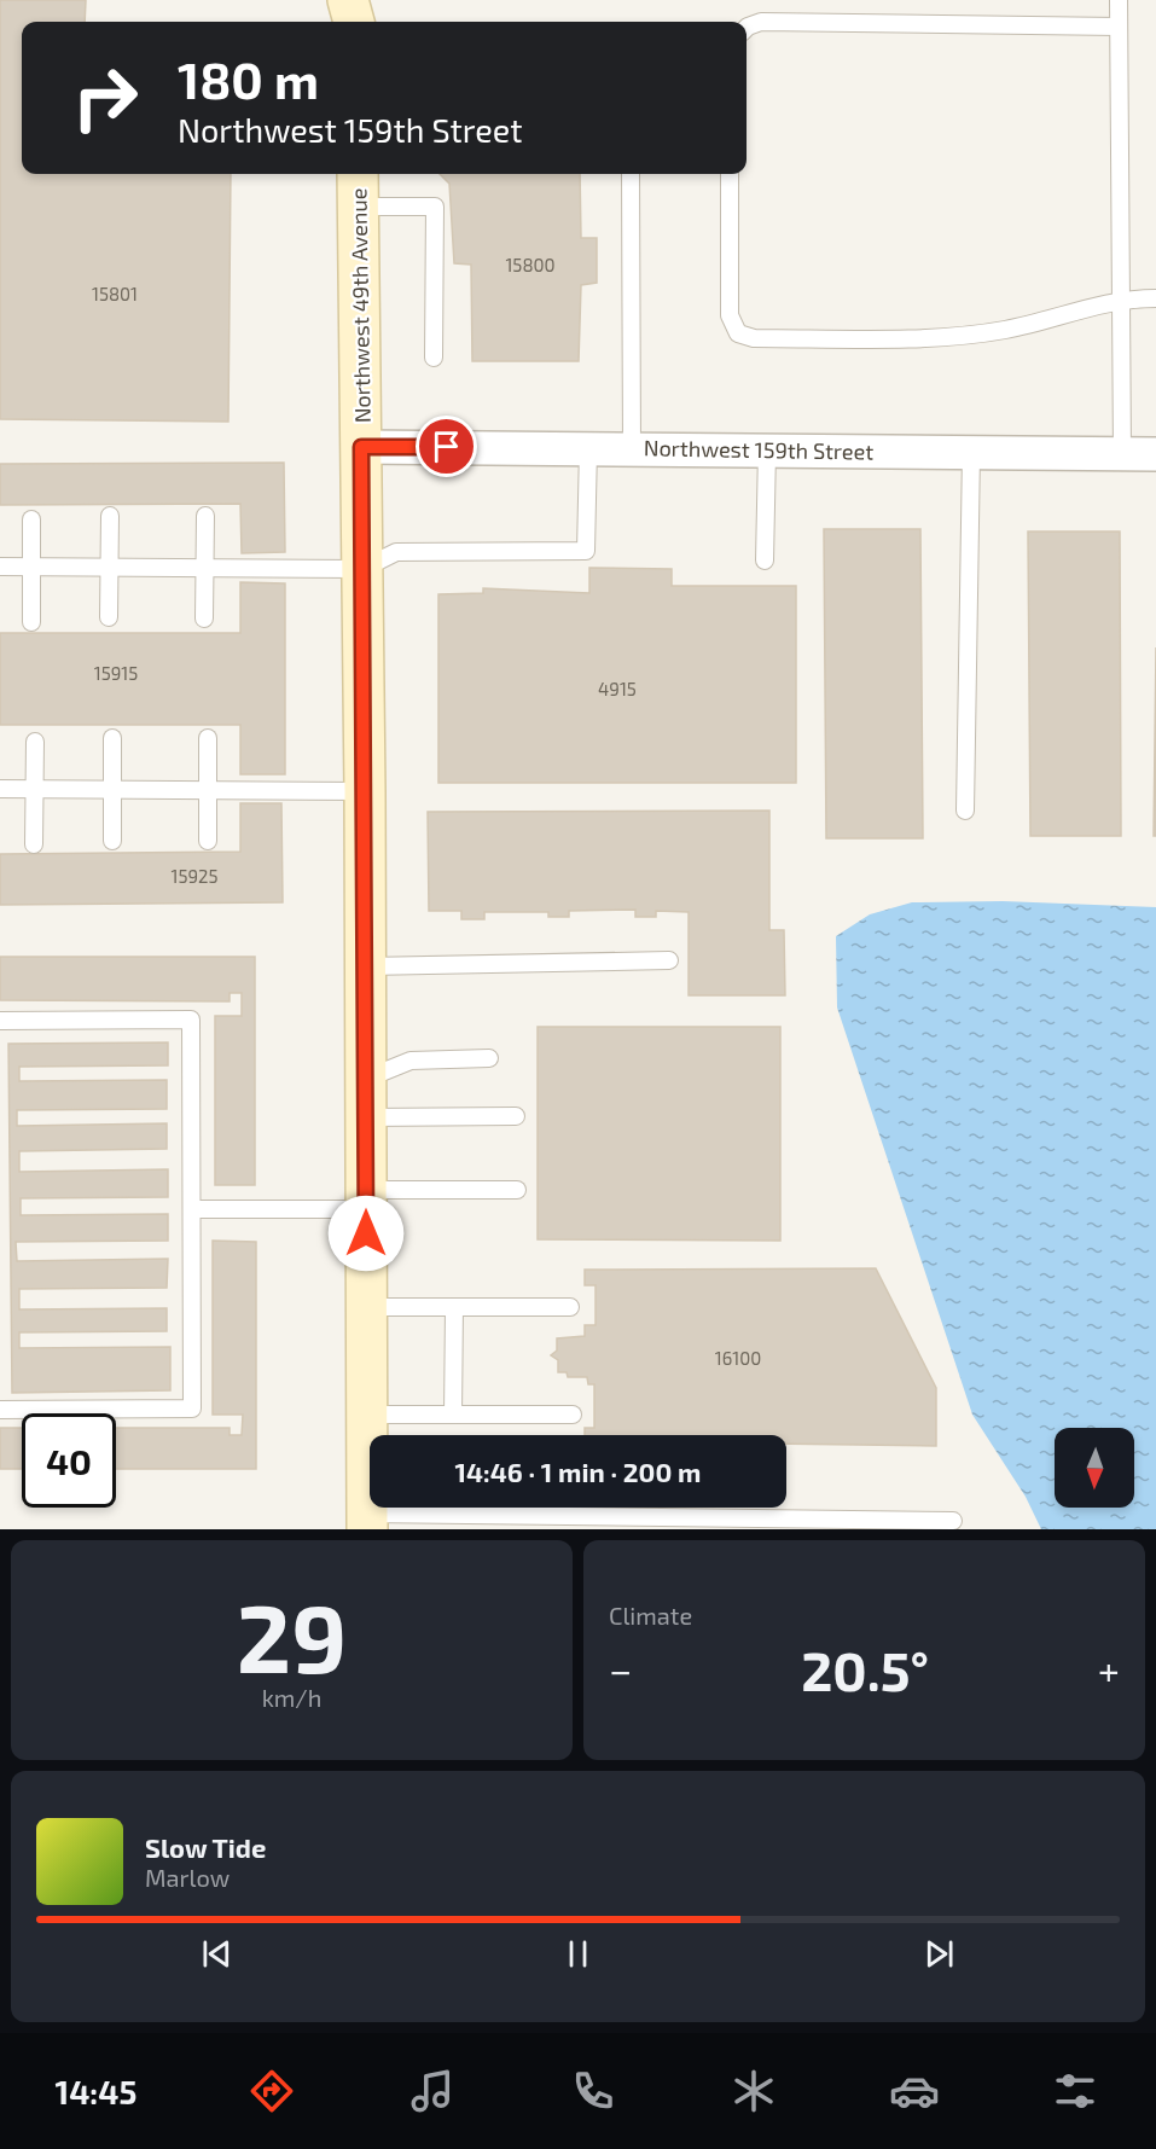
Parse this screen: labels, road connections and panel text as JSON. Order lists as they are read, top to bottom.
{
  "streets": {
    "street": ["Northwest 49th Avenue", "Northwest 159th Street"]
  },
  "crossings": [
    ["Northwest 49th Avenue", "Northwest 159th Street"]
  ],
  "house_numbers": [
    "15800",
    "15801",
    "15915",
    "4915",
    "15925",
    "16100"
  ],
  "north": "bottom",
  "page": {
    "turn": ["180 m", "Northwest 159th Street"],
    "limit": "40",
    "trip": "14:46 · 1 min · 200 m",
    "tile": [
      ["29", "km/h"],
      "Climate"
    ],
    "heat": ["−", "20.5°", "+"],
    "song": ["Slow Tide", "Marlow"],
    "tabs": "14:45"
  }
}
